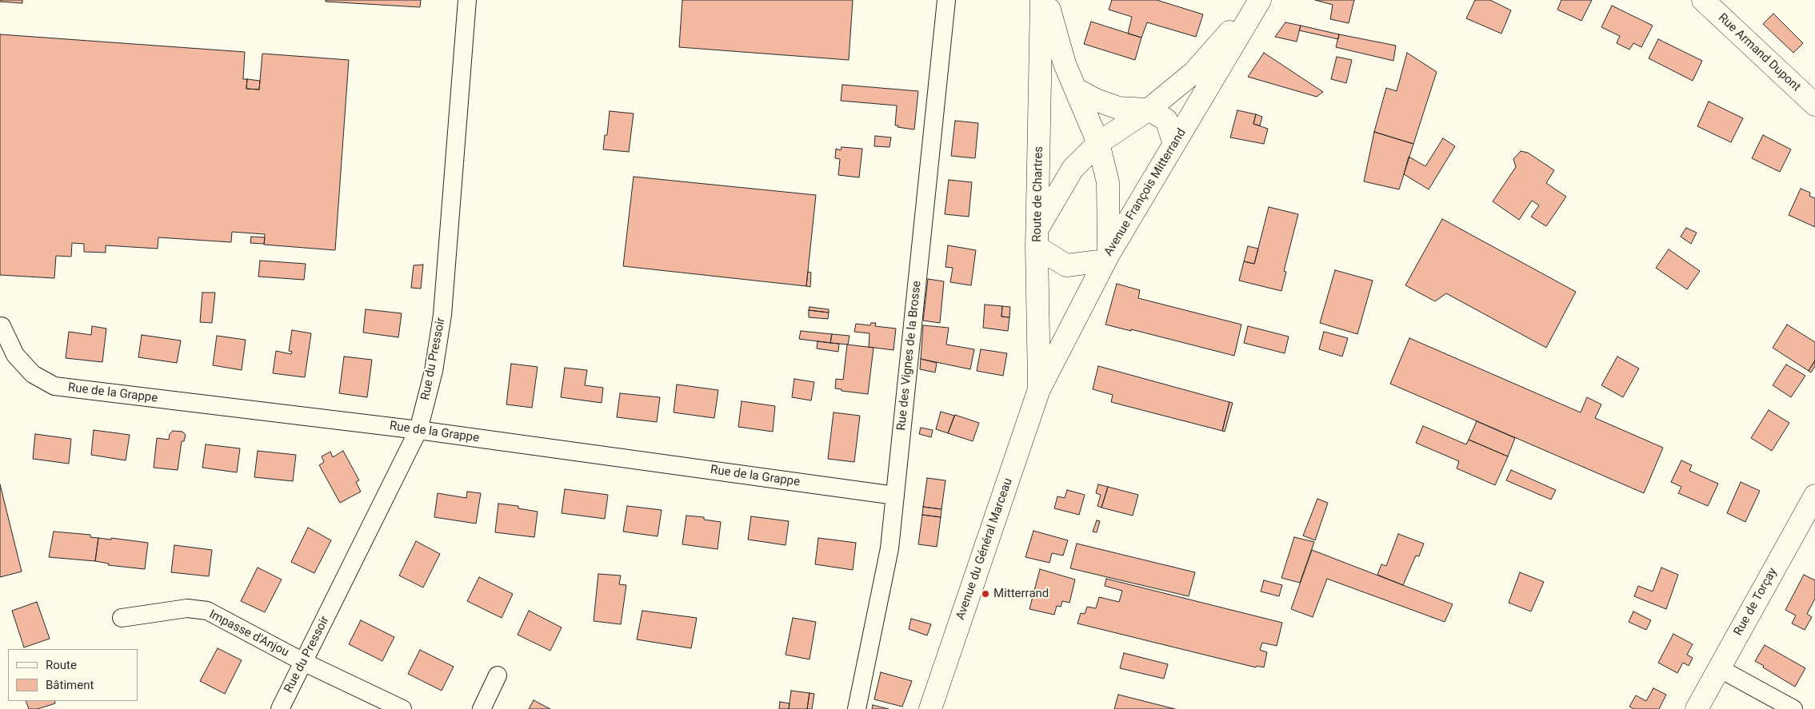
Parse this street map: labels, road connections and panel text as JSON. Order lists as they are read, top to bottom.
{
  "streets": {
    "main road": [
      "Rue Armand Dupont",
      "Avenue François Mitterrand",
      "Route de Chartres",
      "Avenue du Général Marceau",
      "Rue de Torçay"
    ],
    "street": [
      "Rue des Vignes de la Brosse",
      "Rue du Pressoir",
      "Rue de la Grappe",
      "Impasse d'Anjou"
    ]
  },
  "crossings": [
    ["Avenue François Mitterrand", "Route de Chartres"],
    ["Avenue François Mitterrand", "Avenue du Général Marceau"],
    ["Route de Chartres", "Avenue du Général Marceau"],
    ["Rue des Vignes de la Brosse", "Rue de la Grappe"],
    ["Rue du Pressoir", "Rue de la Grappe"],
    ["Rue du Pressoir", "Impasse d'Anjou"]
  ],
  "places": ["Mitterrand"],
  "legend": ["Route", "Bâtiment"]
}
